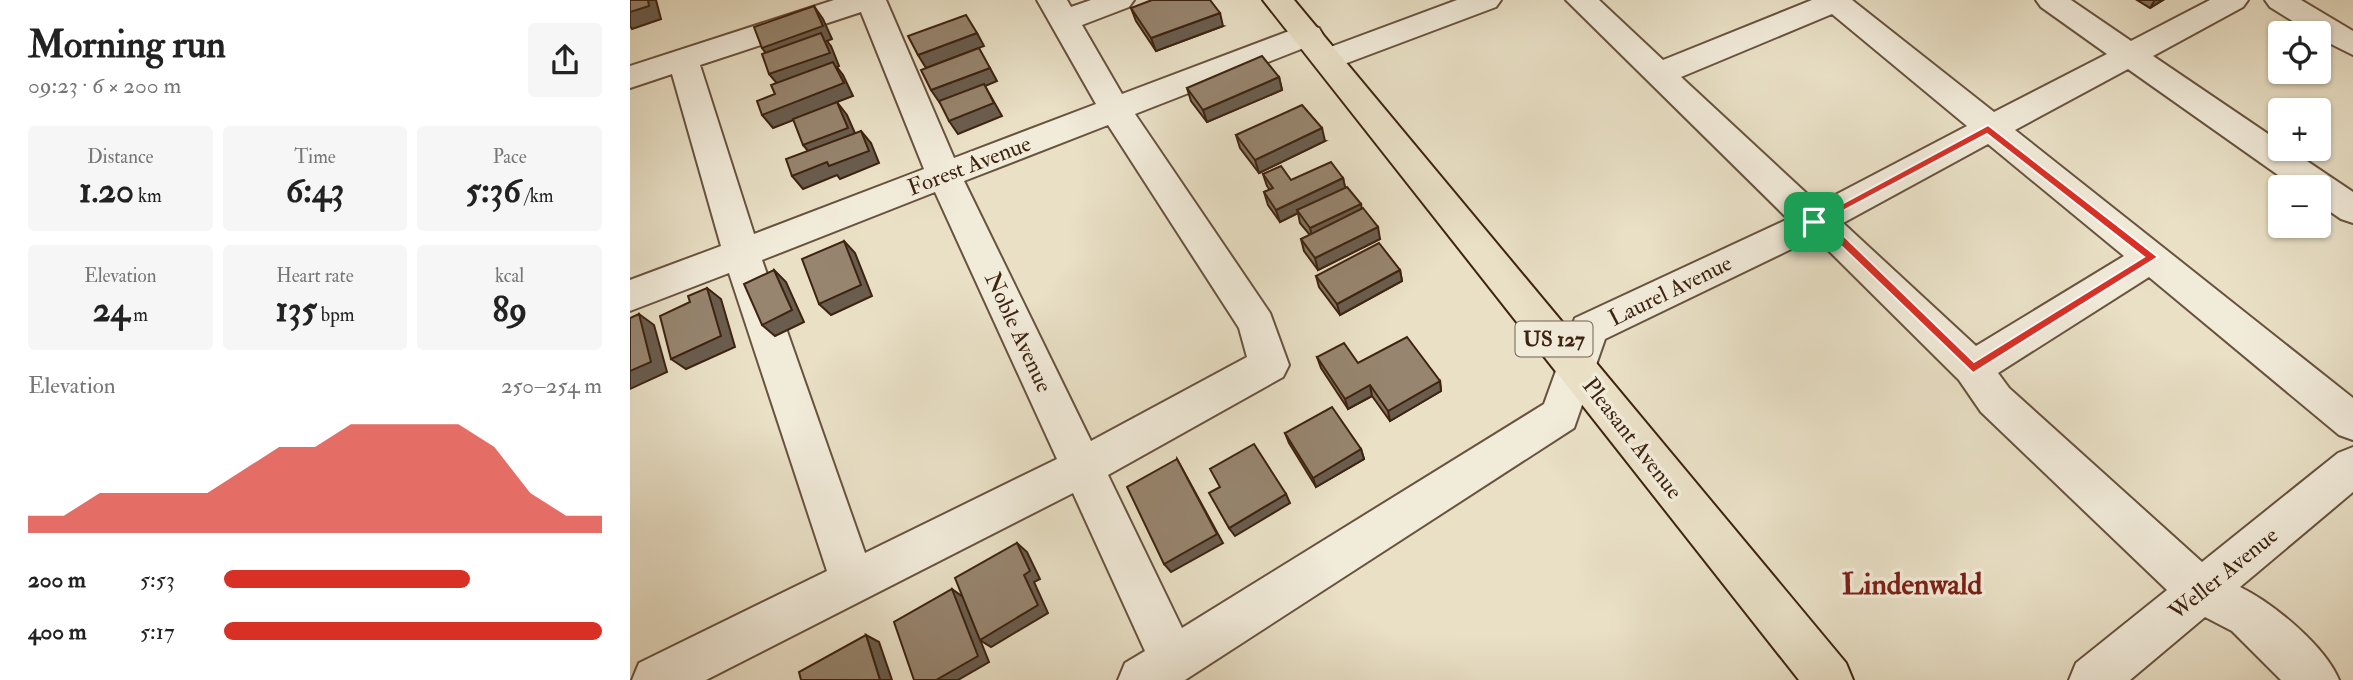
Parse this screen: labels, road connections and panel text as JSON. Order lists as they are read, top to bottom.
{
  "streets": {
    "main road": ["US 127", "Pleasant Avenue"],
    "street": [
      "Forest Avenue",
      "Laurel Avenue",
      "Noble Avenue",
      "Weller Avenue"
    ]
  },
  "crossings": [
    ["Forest Avenue", "Noble Avenue"],
    ["Forest Avenue", "Pleasant Avenue"],
    ["Laurel Avenue", "Noble Avenue"],
    ["Laurel Avenue", "Pleasant Avenue"]
  ],
  "districts": ["Lindenwald"],
  "page": {
    "heading": ["Morning run", "09:23 · 6 × 200 m"],
    "map_buttons": ["+", "−"],
    "stats": [
      ["Distance", "1.20 km"],
      ["Time", "6:43"],
      ["Pace", "5:36 /km"],
      ["Elevation", "24 m"],
      ["Heart rate", "135 bpm"],
      ["kcal", "89"]
    ],
    "chart": ["Elevation", "250–254 m"],
    "list": [
      {
        "name": "200 m",
        "note": "5:53"
      },
      {
        "name": "400 m",
        "note": "5:17"
      }
    ]
  }
}
